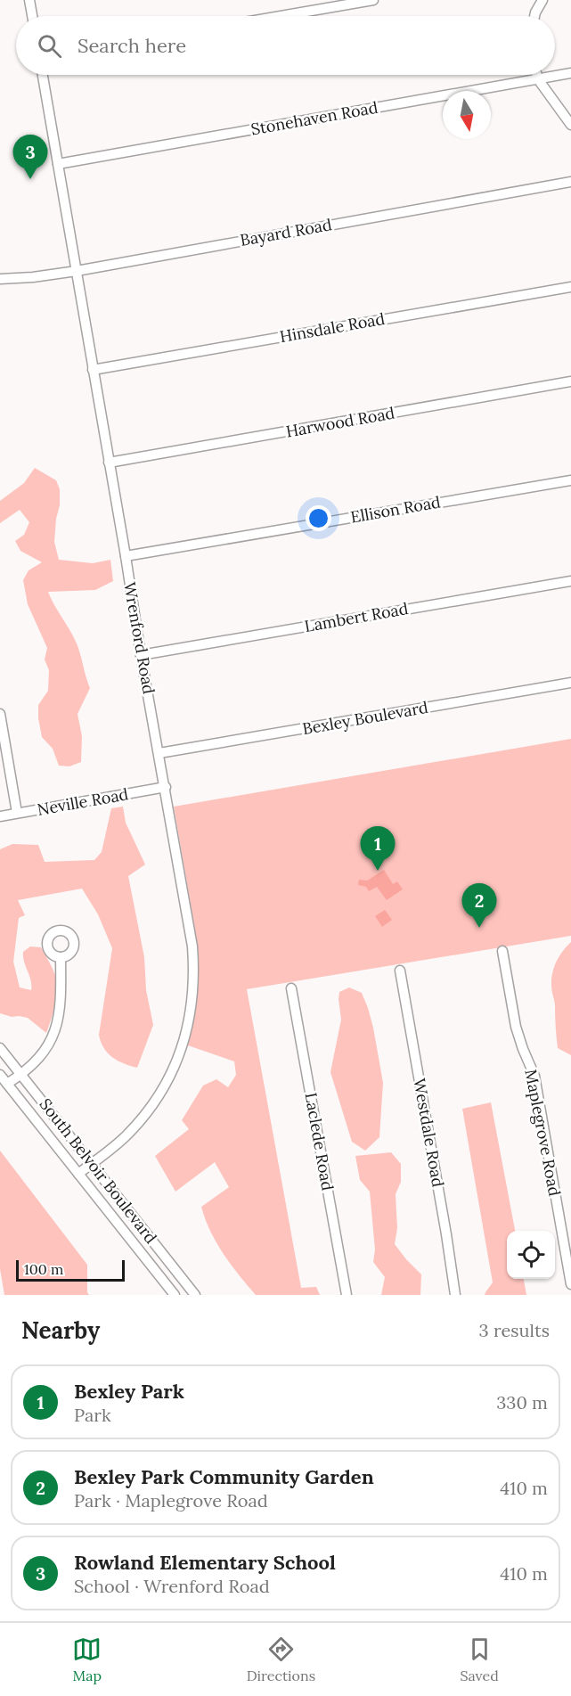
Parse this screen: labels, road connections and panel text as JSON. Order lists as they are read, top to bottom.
{
  "streets": {
    "street": [
      "Stonehaven Road",
      "Bayard Road",
      "Hinsdale Road",
      "Harwood Road",
      "Ellison Road",
      "Lambert Road",
      "Wrenford Road",
      "Bexley Boulevard",
      "Neville Road",
      "Westdale Road",
      "Maplegrove Road",
      "Laclede Road",
      "South Belvoir Boulevard"
    ]
  },
  "crossings": [
    ["Stonehaven Road", "Wrenford Road"],
    ["Bayard Road", "Wrenford Road"],
    ["Hinsdale Road", "Wrenford Road"],
    ["Harwood Road", "Wrenford Road"],
    ["Ellison Road", "Wrenford Road"],
    ["Lambert Road", "Wrenford Road"],
    ["Wrenford Road", "Bexley Boulevard"],
    ["Wrenford Road", "Neville Road"],
    ["Wrenford Road", "South Belvoir Boulevard"]
  ],
  "scale_bar": "100 m",
  "north": "bottom",
  "page": {
    "search": "Search here",
    "pins": ["3", "1", "2"],
    "scale": "100 m",
    "heading": ["Nearby", "3 results"],
    "list": [
      {
        "mark": "1",
        "name": "Bexley Park",
        "note": "Park",
        "value": "330 m"
      },
      {
        "mark": "2",
        "name": "Bexley Park Community Garden",
        "note": "Park · Maplegrove Road",
        "value": "410 m"
      },
      {
        "mark": "3",
        "name": "Rowland Elementary School",
        "note": "School · Wrenford Road",
        "value": "410 m"
      }
    ],
    "nav": ["Map", "Directions", "Saved"]
  }
}
